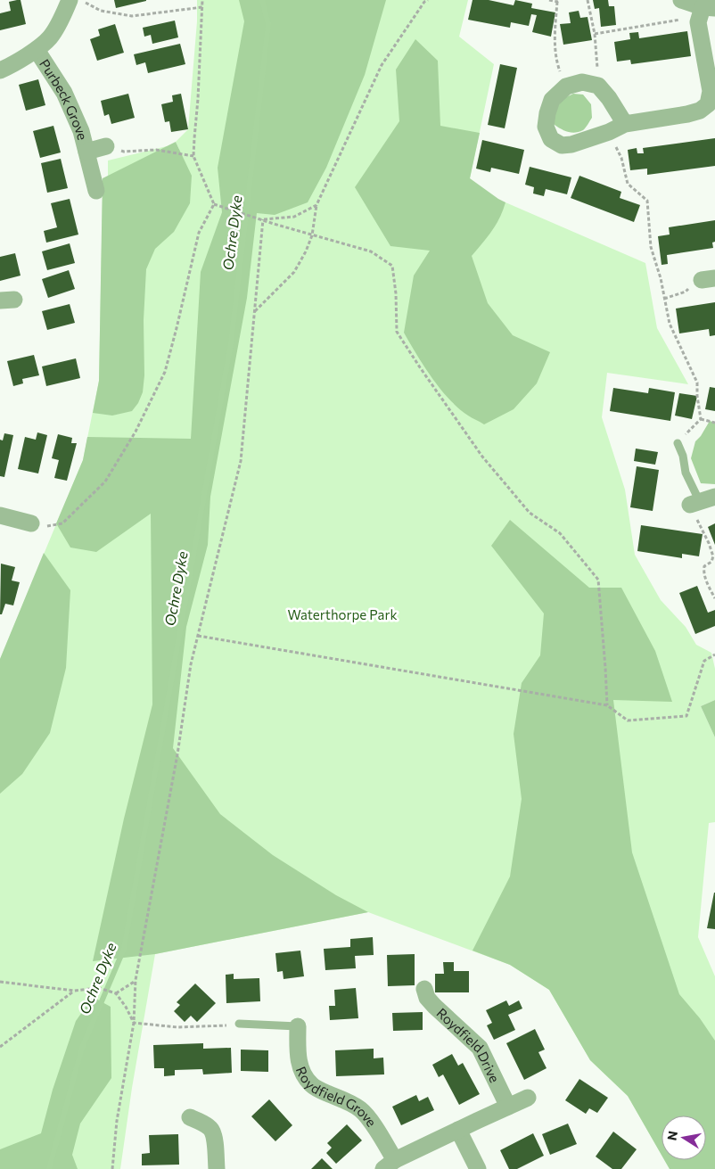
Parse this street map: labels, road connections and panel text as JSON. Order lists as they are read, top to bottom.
{
  "streets": {
    "street": ["Purbeck Grove", "Roydfield Drive", "Roydfield Grove"]
  },
  "water": ["Ochre Dyke"],
  "parks": ["Waterthorpe Park"],
  "north": "left"
}
